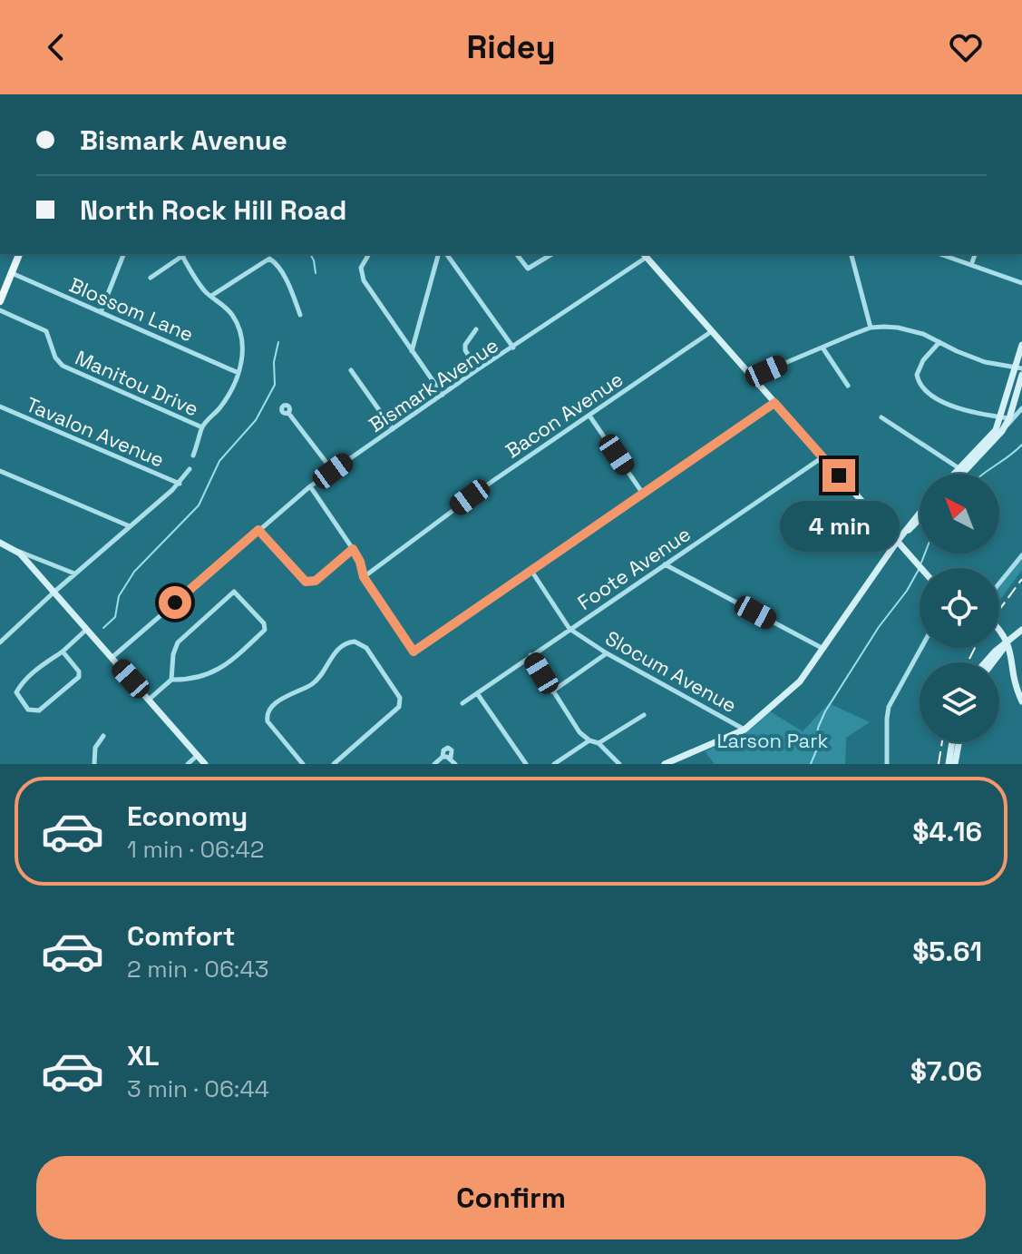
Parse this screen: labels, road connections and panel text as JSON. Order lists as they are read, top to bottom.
{
  "streets": {
    "street": [
      "Blossom Lane",
      "Manitou Drive",
      "Bismark Avenue",
      "Bacon Avenue",
      "Tavalon Avenue",
      "Foote Avenue",
      "Slocum Avenue"
    ]
  },
  "crossings": [
    ["Foote Avenue", "Slocum Avenue"]
  ],
  "parks": ["Larson Park"],
  "north": "top left",
  "page": {
    "header": "Ridey",
    "banner": ["Bismark Avenue", "North Rock Hill Road"],
    "bubble": "4 min",
    "list": [
      {
        "name": "Economy",
        "note": "1 min · 06:42",
        "value": "$4.16"
      },
      {
        "name": "Comfort",
        "note": "2 min · 06:43",
        "value": "$5.61"
      },
      {
        "name": "XL",
        "note": "3 min · 06:44",
        "value": "$7.06"
      }
    ],
    "buttons": "Confirm"
  }
}
